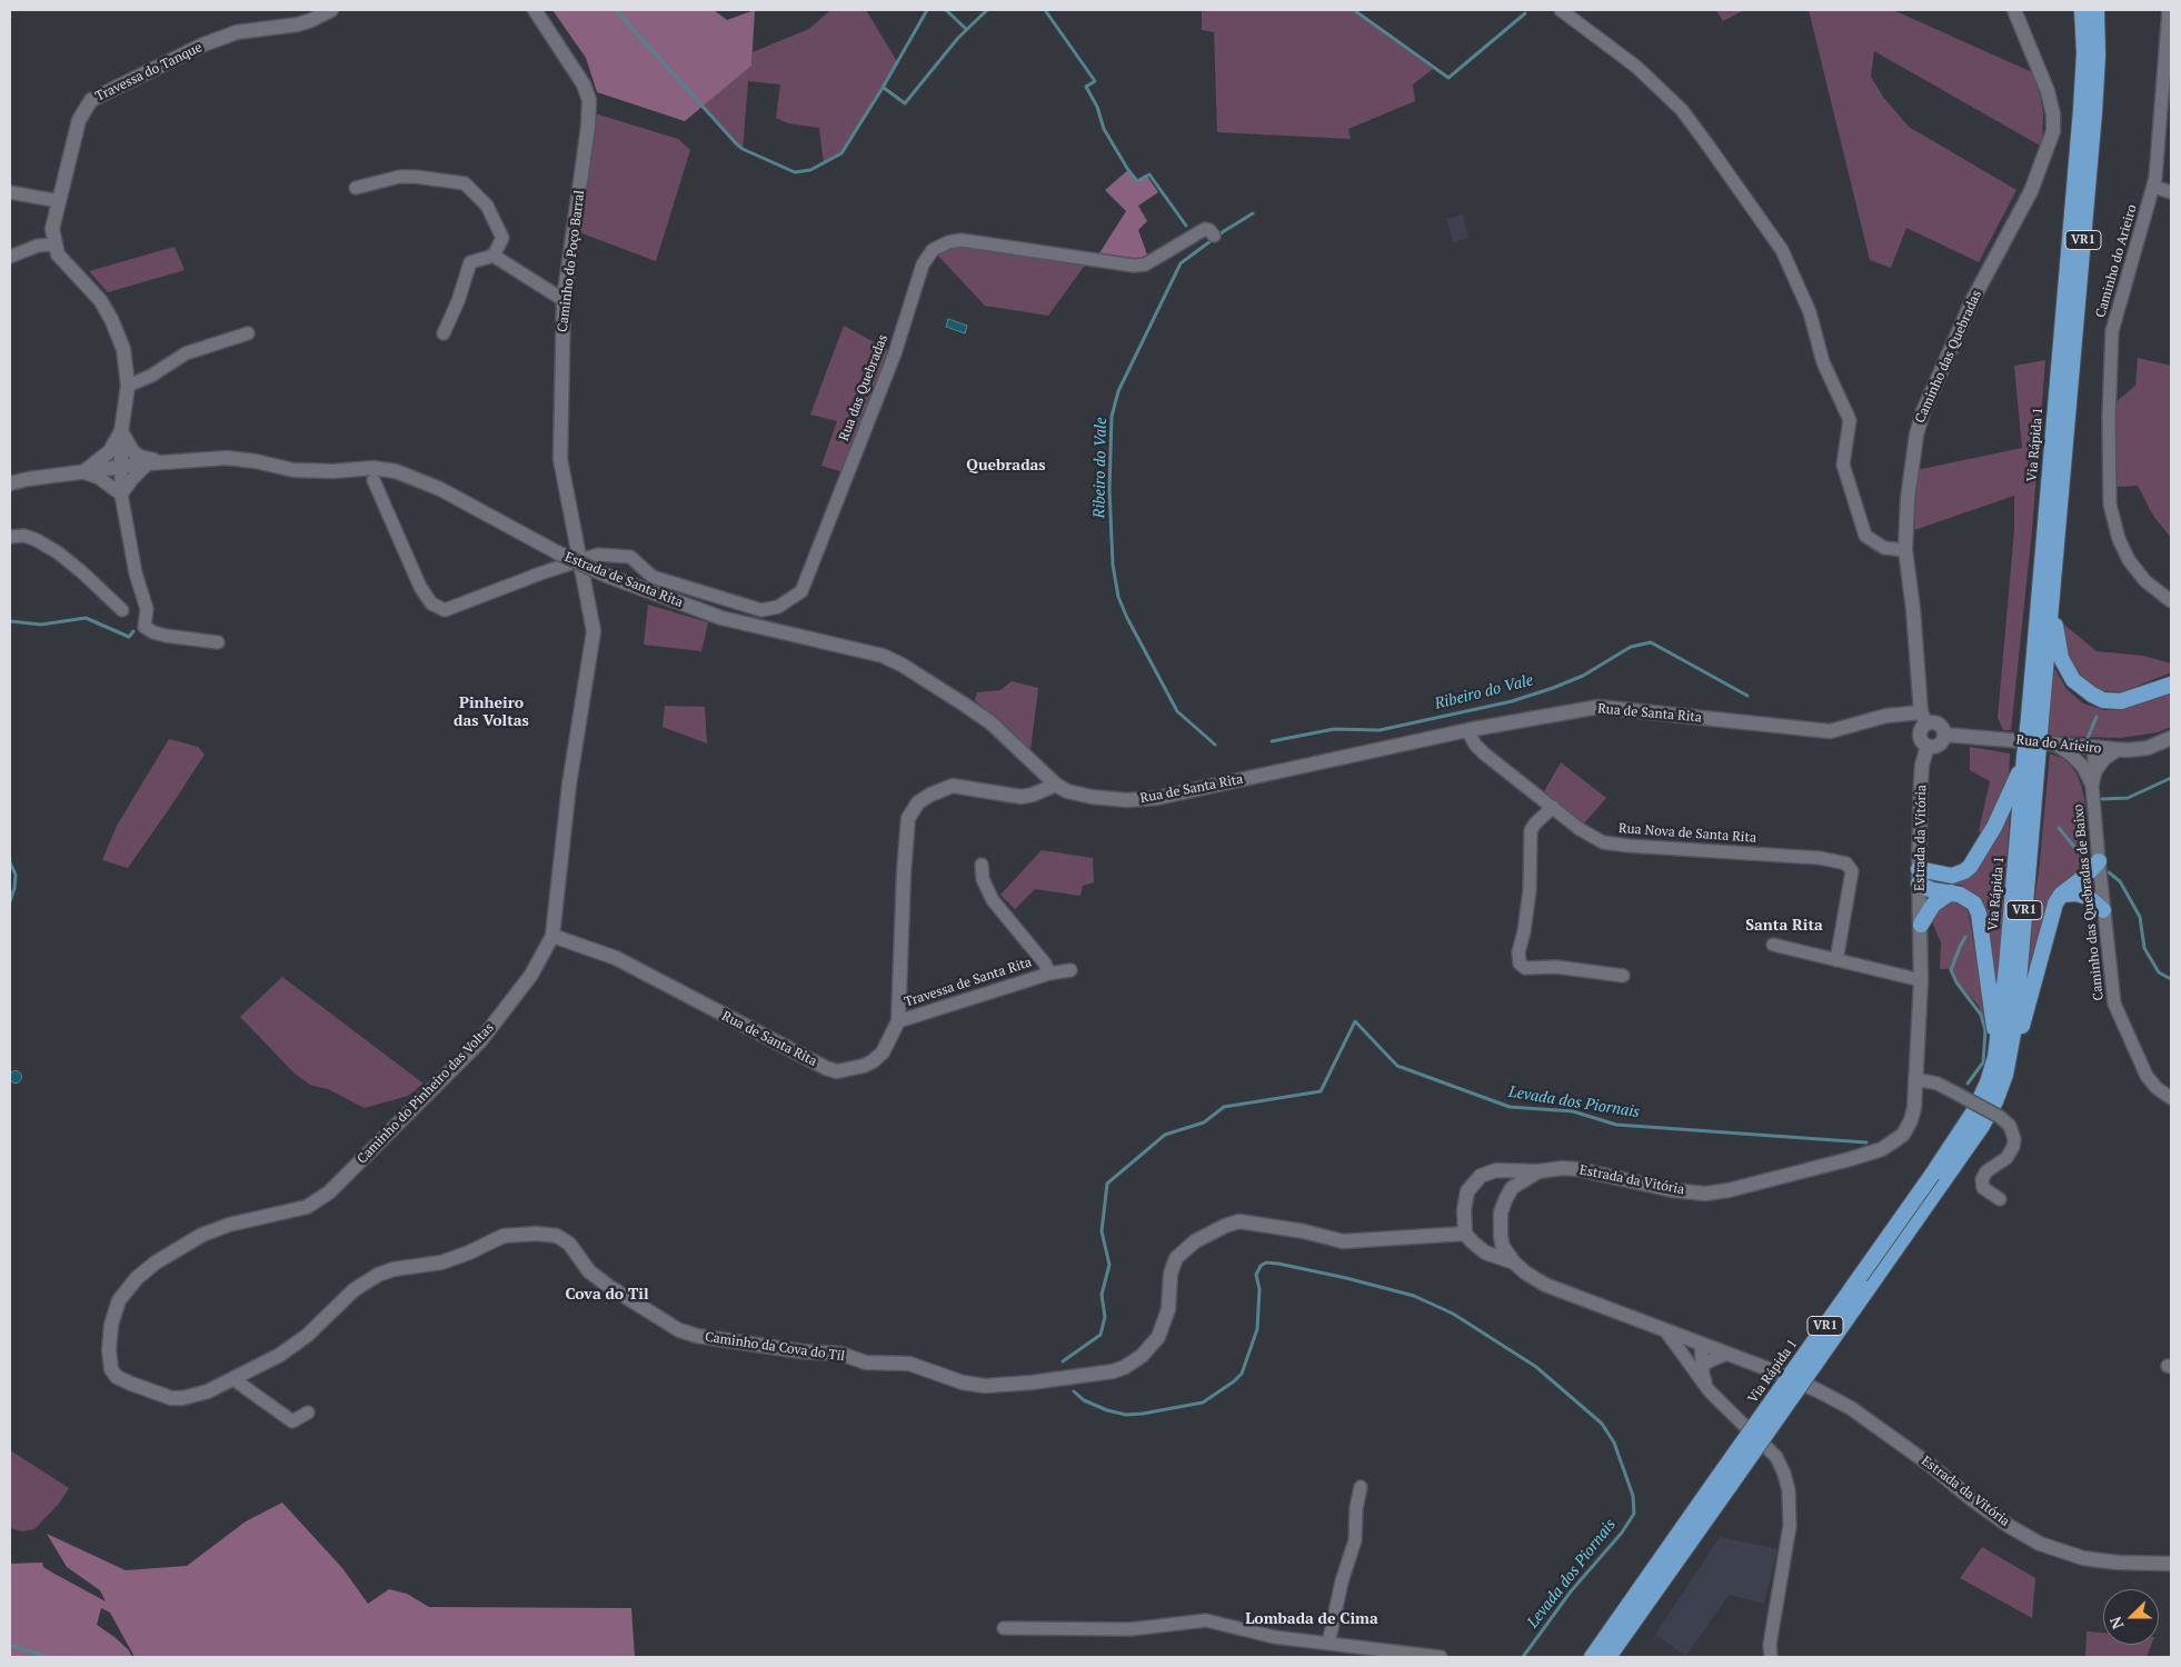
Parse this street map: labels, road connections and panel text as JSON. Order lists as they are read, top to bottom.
{
  "streets": {
    "highway": ["VR1", "Via Rápida 1"],
    "street": [
      "Travessa do Tanque",
      "Caminho do Poço Barral",
      "Caminho do Arieiro",
      "Caminho das Quebradas",
      "Rua das Quebradas",
      "Estrada de Santa Rita",
      "Rua de Santa Rita",
      "Rua do Arieiro",
      "Rua Nova de Santa Rita",
      "Estrada da Vitória",
      "Caminho das Quebradas de Baixo",
      "Travessa de Santa Rita",
      "Caminho do Pinheiro das Voltas",
      "Caminho da Cova do Til"
    ]
  },
  "crossings": [
    ["Caminho do Poço Barral", "Rua das Quebradas"],
    ["Caminho do Poço Barral", "Caminho do Pinheiro das Voltas"],
    ["Caminho das Quebradas", "Rua de Santa Rita"],
    ["Caminho das Quebradas", "Rua do Arieiro"],
    ["Caminho das Quebradas", "Estrada da Vitória"],
    ["Rua das Quebradas", "Caminho do Pinheiro das Voltas"],
    ["Estrada de Santa Rita", "Rua de Santa Rita"],
    ["Rua de Santa Rita", "Rua do Arieiro"],
    ["Rua de Santa Rita", "Rua Nova de Santa Rita"],
    ["Rua de Santa Rita", "Estrada da Vitória"],
    ["Rua de Santa Rita", "Travessa de Santa Rita"],
    ["Rua de Santa Rita", "Caminho do Pinheiro das Voltas"],
    ["Rua do Arieiro", "Estrada da Vitória"],
    ["Rua do Arieiro", "Caminho das Quebradas de Baixo"],
    ["Caminho do Pinheiro das Voltas", "Caminho da Cova do Til"]
  ],
  "districts": [
    "Quebradas",
    "Pinheiro das Voltas",
    "Santa Rita",
    "Cova do Til",
    "Lombada de Cima"
  ],
  "water": ["Ribeiro do Vale", "Levada dos Piornais"],
  "north": "left"
}
